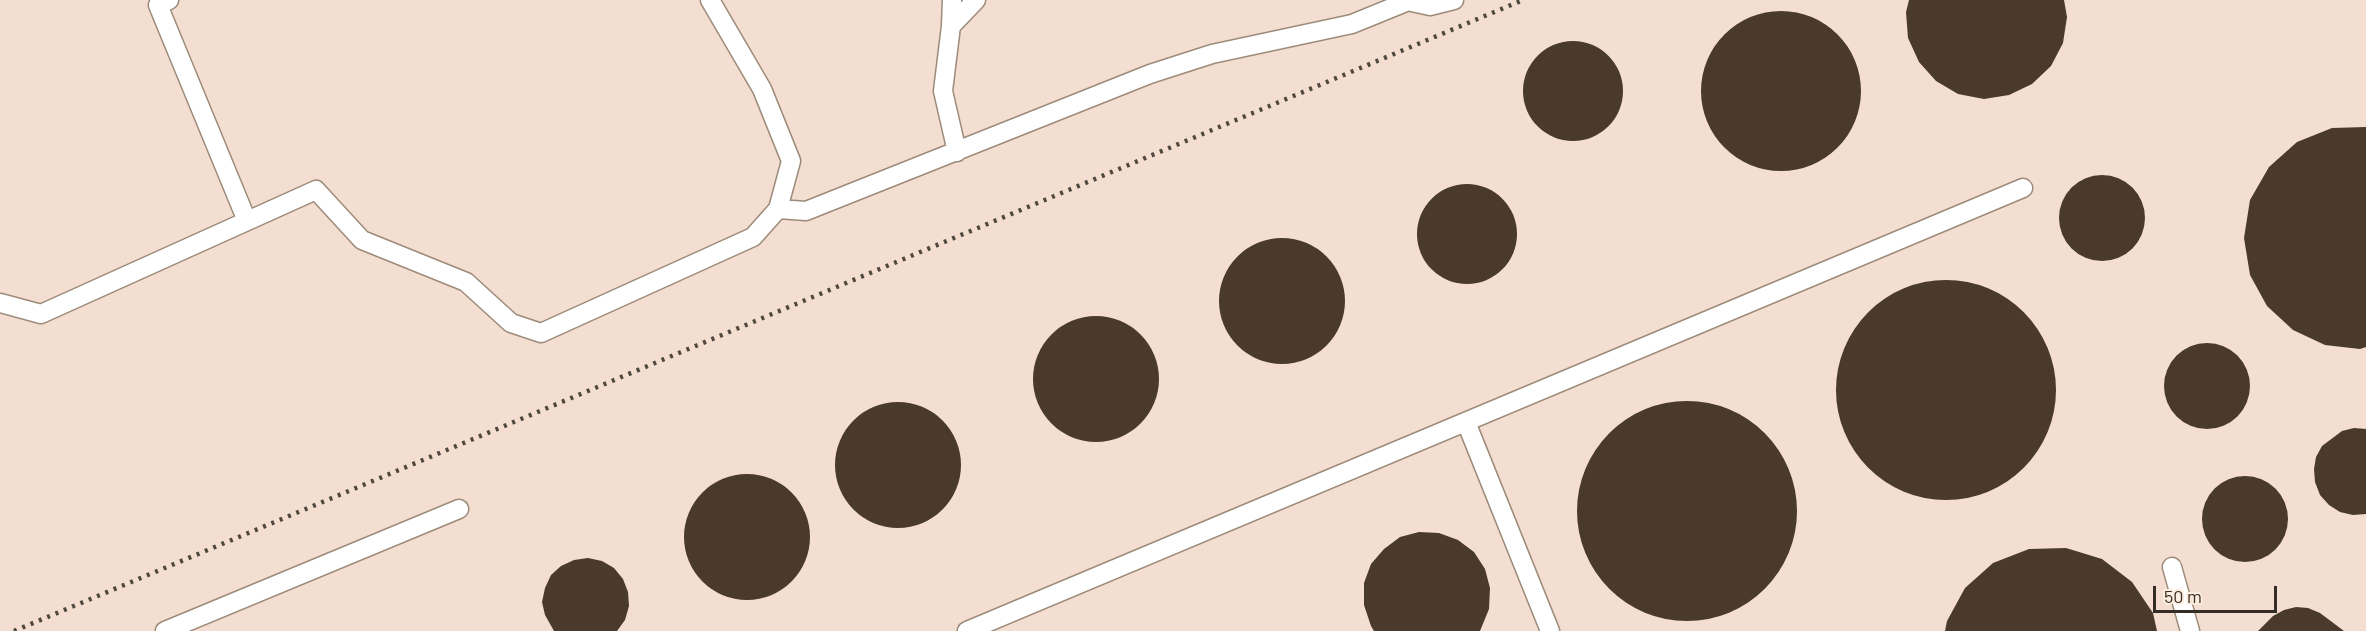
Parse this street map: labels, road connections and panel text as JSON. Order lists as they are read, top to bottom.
{
  "scale_bar": "50 m"
}
